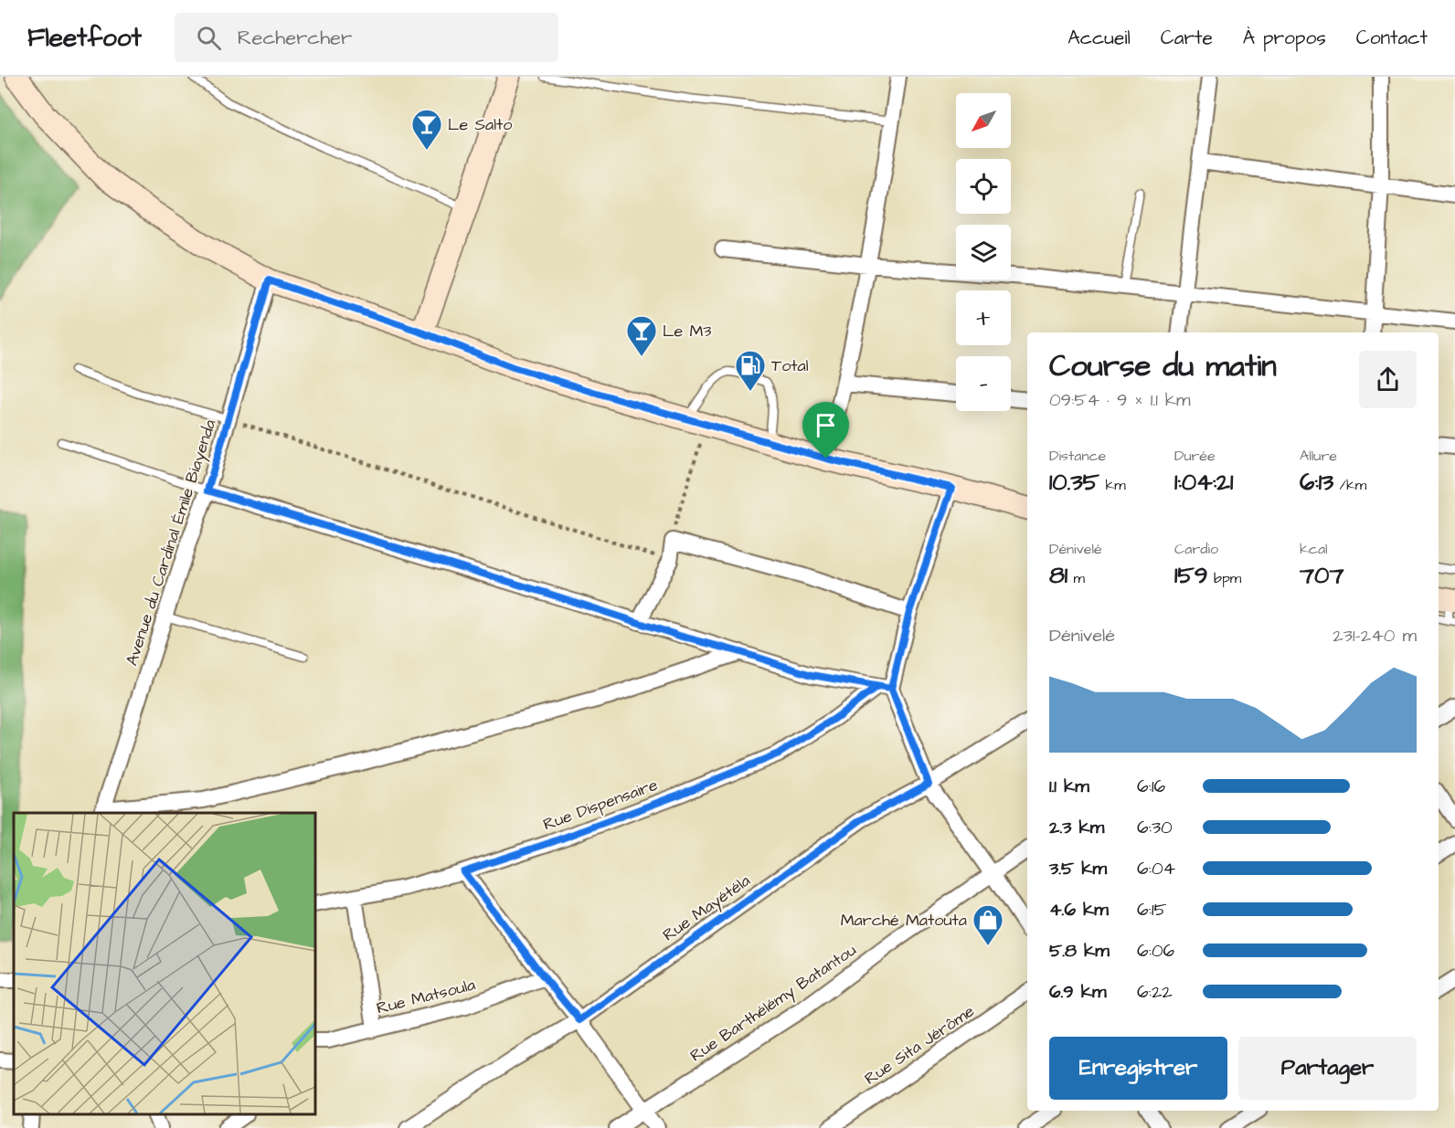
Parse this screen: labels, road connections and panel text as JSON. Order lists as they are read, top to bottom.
{
  "streets": {
    "street": [
      "Avenue du Cardinal Émile Biayenda",
      "Rue Dispensaire",
      "Rue Mayétéla",
      "Rue Matsoula",
      "Rue Barthélémy Batantou",
      "Rue Sita Jérôme"
    ]
  },
  "places": {
    "bar": ["Le Salto", "Le M3"],
    "fuel station": ["Total"],
    "shop": ["Marché Matouta"]
  },
  "north": "bottom left",
  "page": {
    "header": "Fleetfoot",
    "search": "Rechercher",
    "nav": [
      "Accueil",
      "Carte",
      "À propos",
      "Contact"
    ],
    "map_buttons": ["+", "−"],
    "heading": ["Course du matin", "09:54 · 9 × 1.1 km"],
    "stats": [
      ["Distance", "10.35 km"],
      ["Durée", "1:04:21"],
      ["Allure", "6:13 /km"],
      ["Dénivelé", "81 m"],
      ["Cardio", "159 bpm"],
      ["kcal", "707"]
    ],
    "chart": ["Dénivelé", "231–240 m"],
    "list": [
      {
        "name": "1.1 km",
        "note": "6:16"
      },
      {
        "name": "2.3 km",
        "note": "6:30"
      },
      {
        "name": "3.5 km",
        "note": "6:04"
      },
      {
        "name": "4.6 km",
        "note": "6:15"
      },
      {
        "name": "5.8 km",
        "note": "6:06"
      },
      {
        "name": "6.9 km",
        "note": "6:22"
      }
    ],
    "buttons": ["Enregistrer", "Partager"]
  }
}
